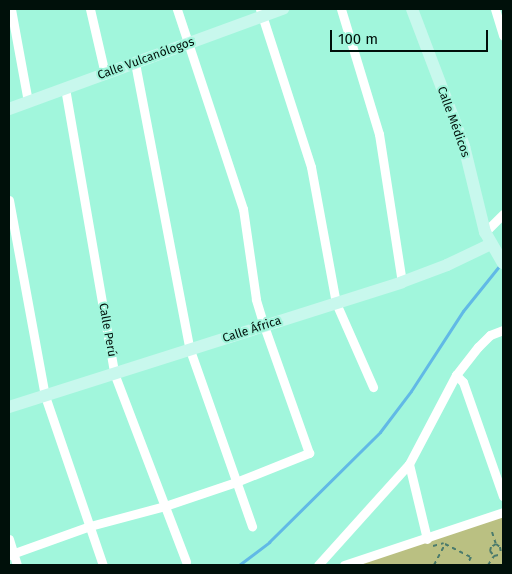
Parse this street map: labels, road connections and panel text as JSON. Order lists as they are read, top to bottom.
{
  "streets": {
    "street": [
      "Calle Vulcanólogos",
      "Calle Médicos",
      "Calle Perú",
      "Calle África"
    ]
  },
  "crossings": [
    ["Calle Vulcanólogos", "Calle Perú"],
    ["Calle Médicos", "Calle África"],
    ["Calle Perú", "Calle África"]
  ],
  "scale_bar": "100 m"
}
